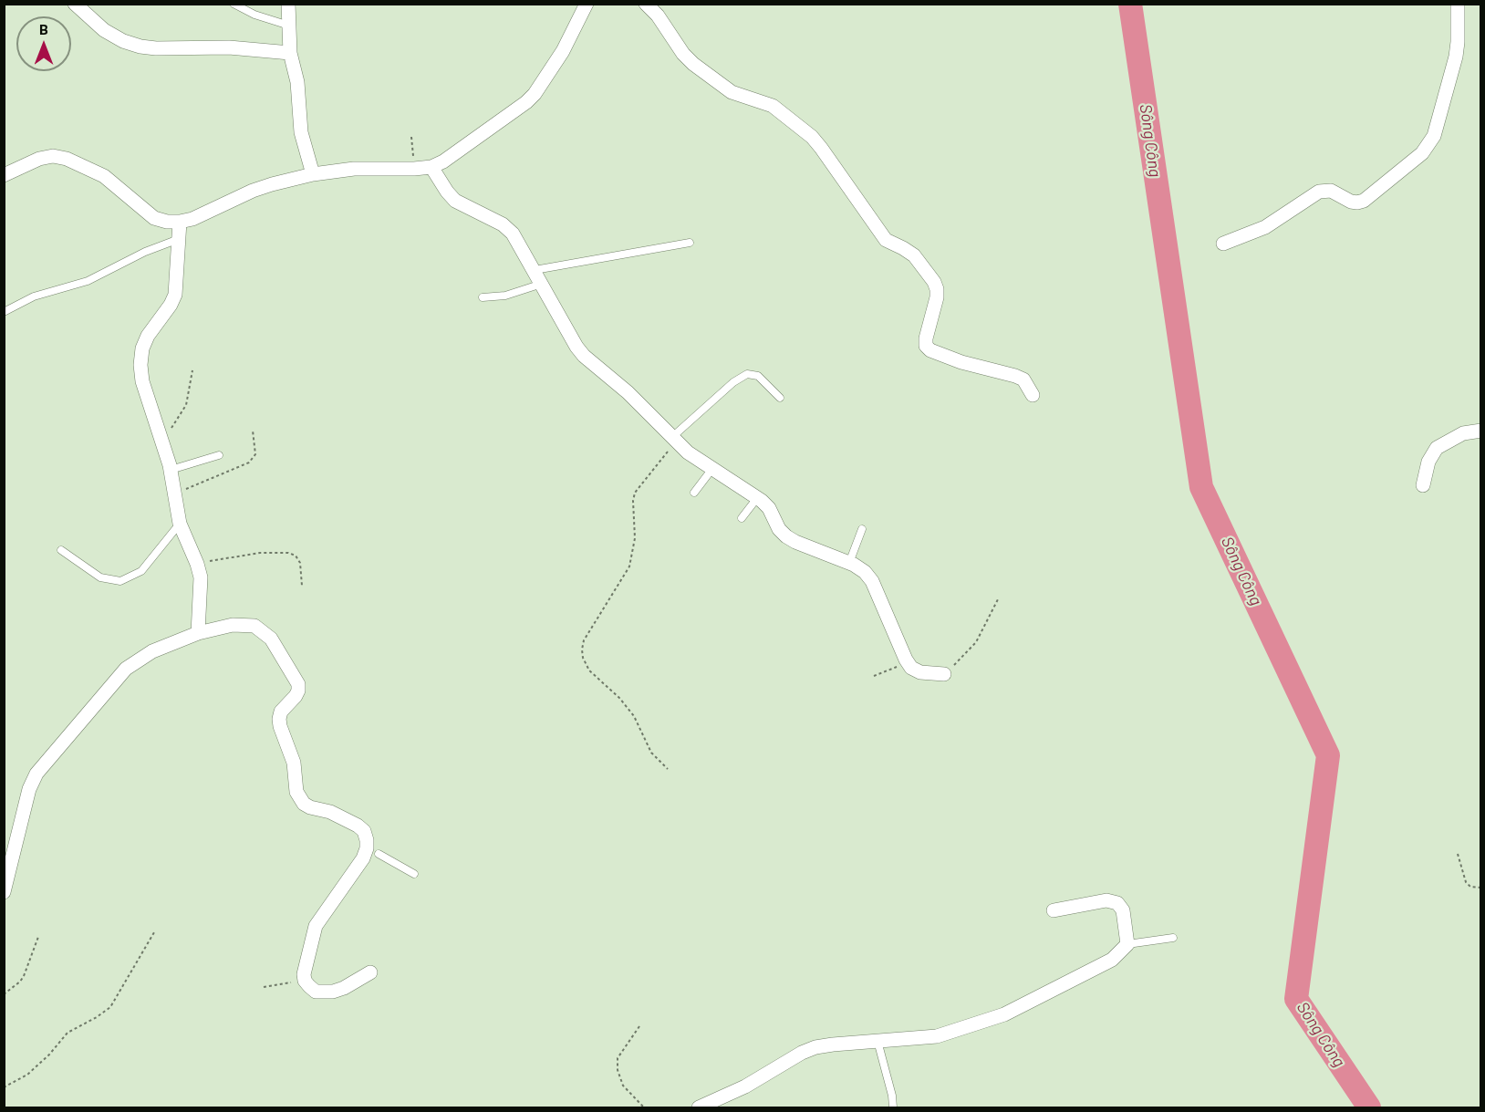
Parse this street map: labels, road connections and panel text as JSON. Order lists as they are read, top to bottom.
{
  "water": ["Sông Công"],
  "north": "top"
}
